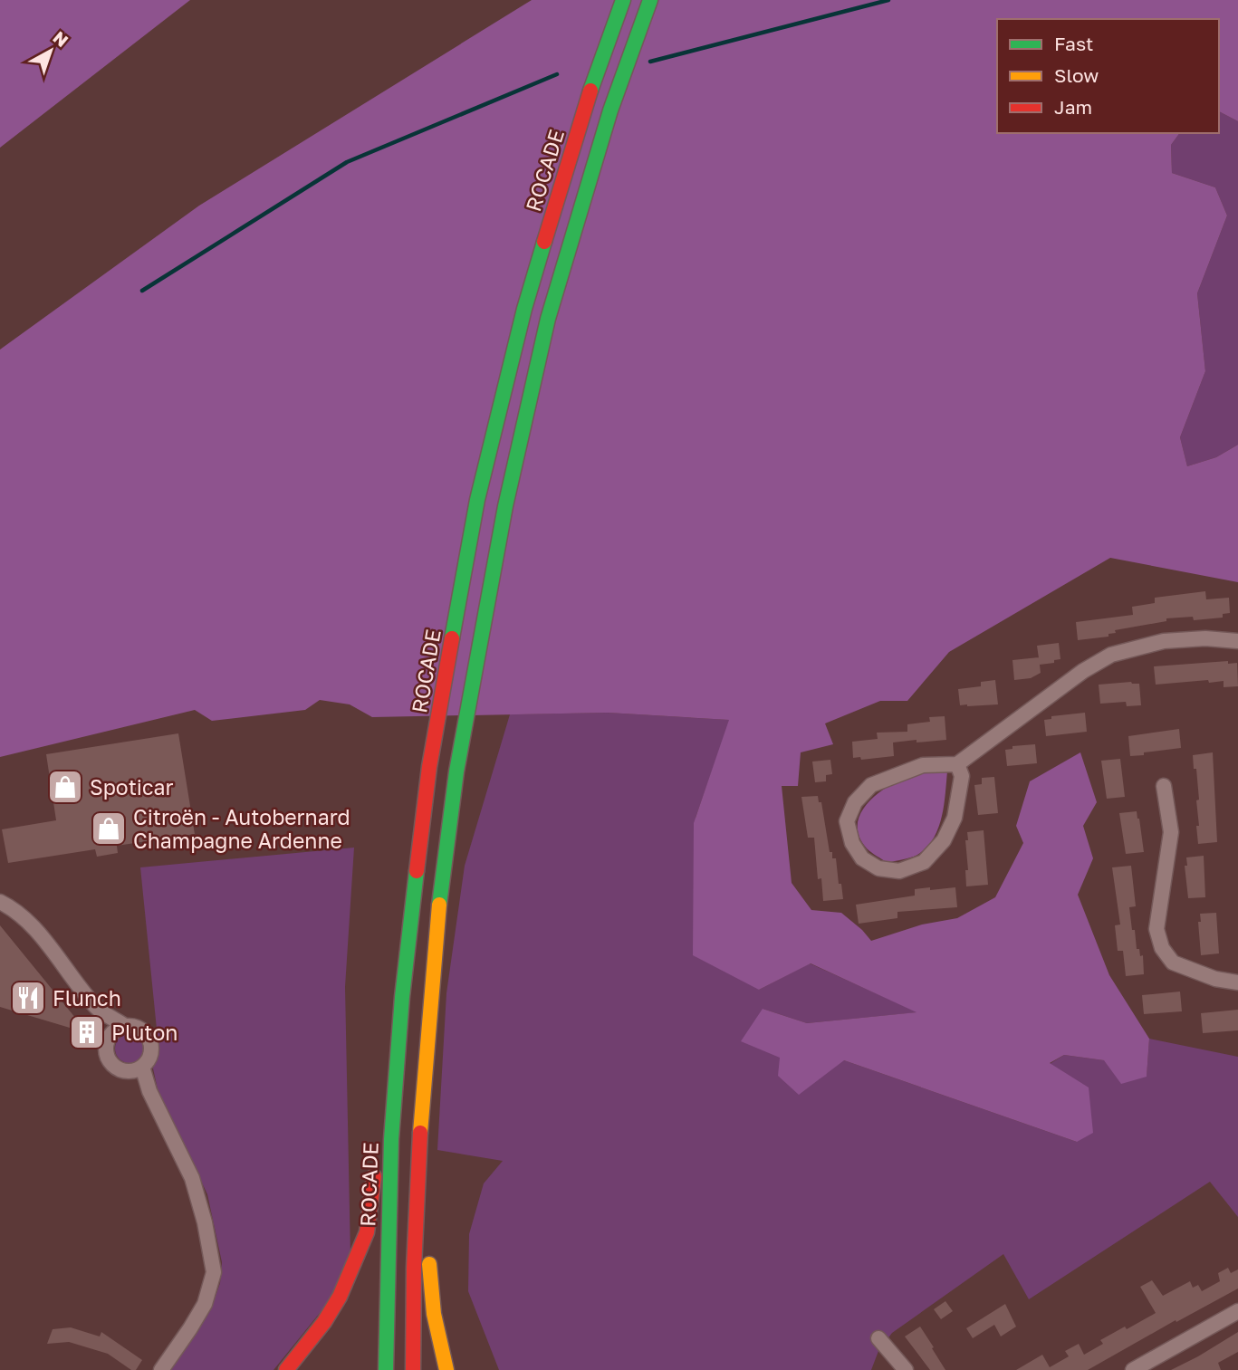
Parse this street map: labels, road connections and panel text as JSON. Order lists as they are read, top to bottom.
{
  "streets": {
    "highway": ["ROCADE"]
  },
  "places": {
    "shop": ["Spoticar", "Citroën - Autobernard Champagne Ardenne"],
    "restaurant": ["Flunch"],
    "building": ["Pluton"]
  },
  "legend": ["Fast", "Slow", "Jam"],
  "north": "top right"
}
